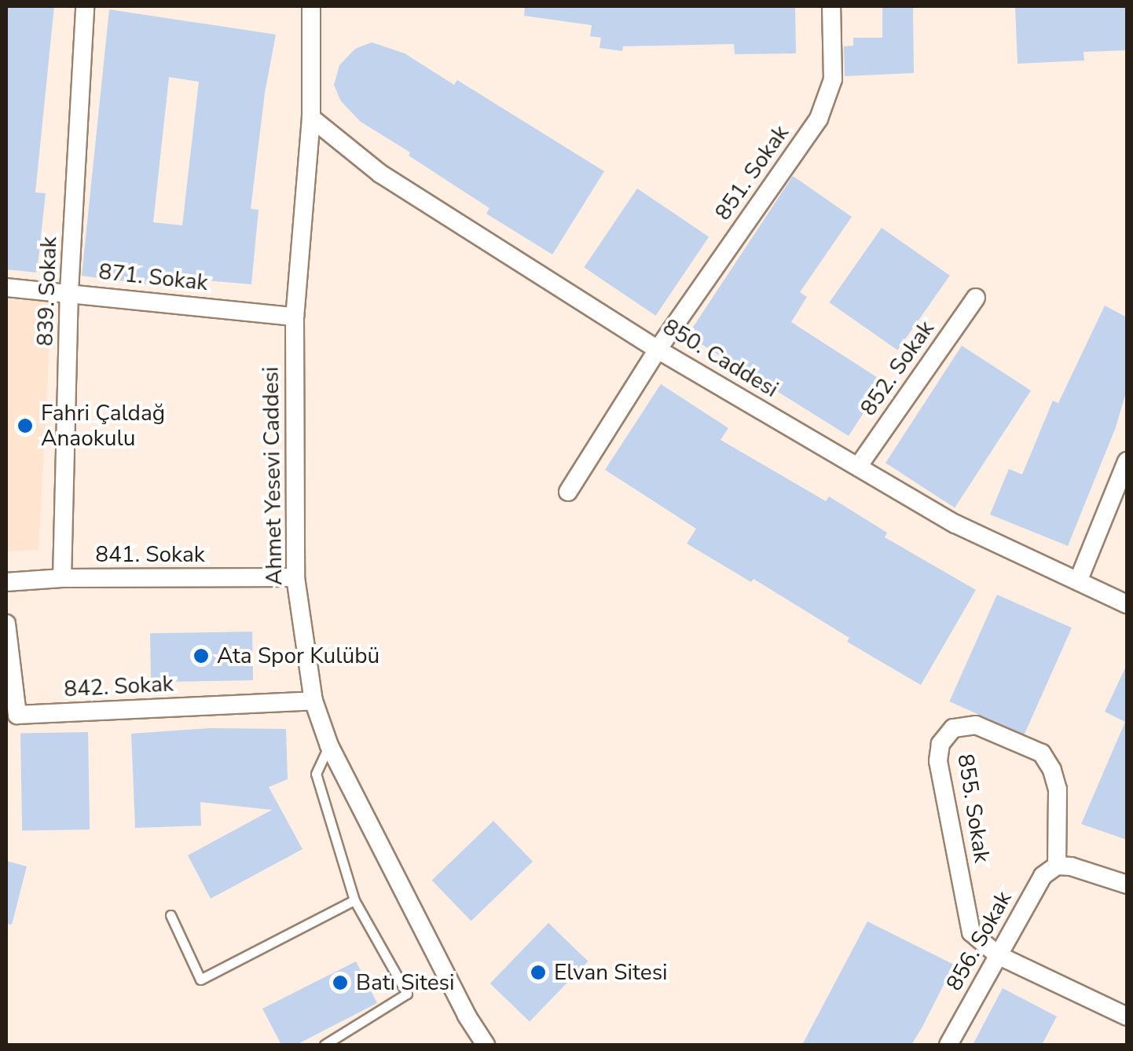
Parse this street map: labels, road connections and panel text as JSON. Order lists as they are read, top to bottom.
{
  "streets": {
    "street": [
      "851. Sokak",
      "871. Sokak",
      "839. Sokak",
      "850. Caddesi",
      "852. Sokak",
      "Ahmet Yesevi Caddesi",
      "841. Sokak",
      "842. Sokak",
      "855. Sokak",
      "856. Sokak"
    ]
  },
  "crossings": [
    ["851. Sokak", "850. Caddesi"],
    ["871. Sokak", "839. Sokak"],
    ["871. Sokak", "Ahmet Yesevi Caddesi"],
    ["839. Sokak", "841. Sokak"],
    ["850. Caddesi", "852. Sokak"],
    ["850. Caddesi", "Ahmet Yesevi Caddesi"],
    ["Ahmet Yesevi Caddesi", "841. Sokak"],
    ["Ahmet Yesevi Caddesi", "842. Sokak"],
    ["855. Sokak", "856. Sokak"]
  ],
  "places": [
    "Fahri Çaldağ Anaokulu",
    "Ata Spor Kulübü",
    "Elvan Sitesi",
    "Batı Sitesi"
  ]
}
